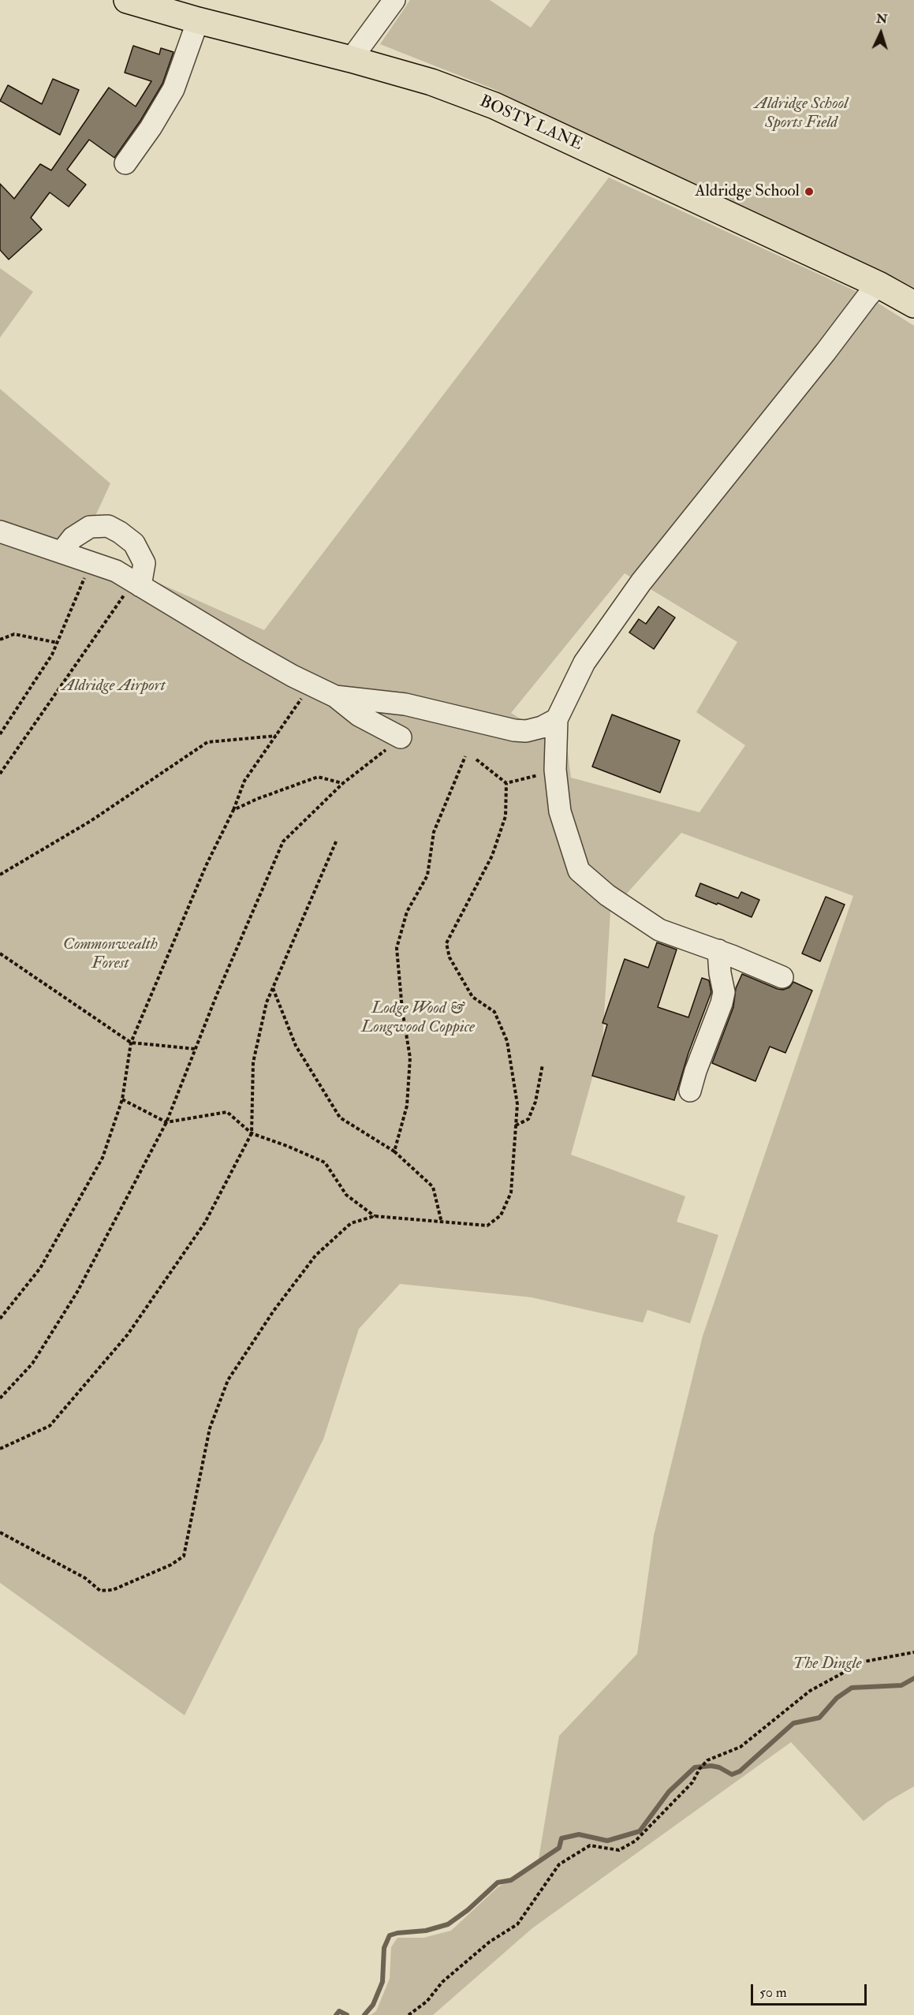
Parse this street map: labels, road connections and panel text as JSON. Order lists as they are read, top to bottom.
{
  "streets": {
    "main road": ["BOSTY LANE"]
  },
  "parks": [
    "Aldridge School Sports Field",
    "Aldridge Airport",
    "Commonwealth Forest",
    "Lodge Wood & Longwood Coppice",
    "The Dingle"
  ],
  "places": ["Aldridge School"],
  "scale_bar": "50 m",
  "north": "top"
}
